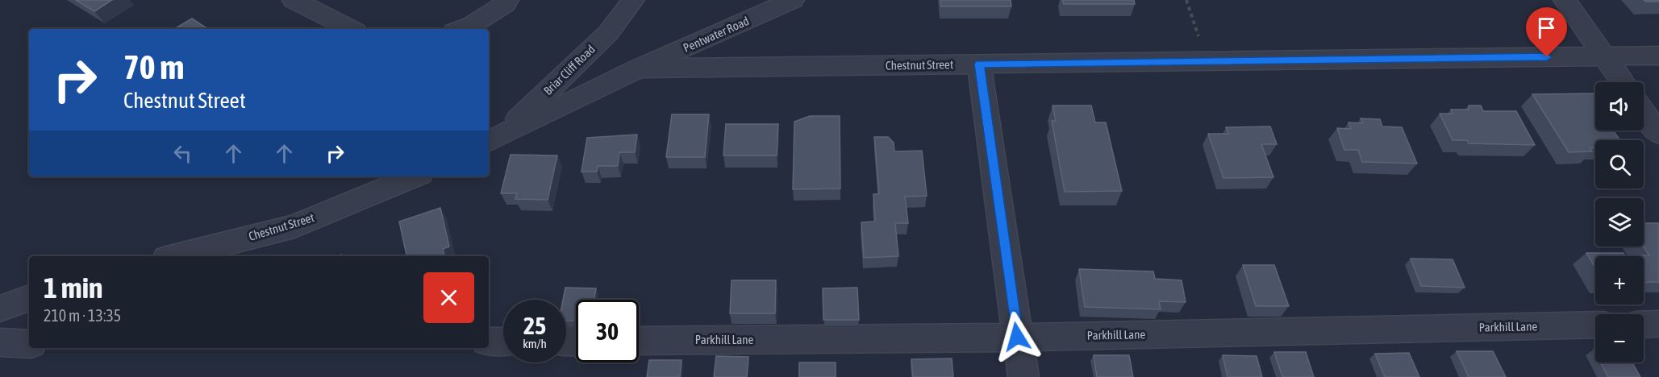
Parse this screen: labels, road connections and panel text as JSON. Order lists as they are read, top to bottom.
{
  "streets": {
    "street": [
      "Pentwater Road",
      "Chestnut Street",
      "Briar Cliff Road",
      "Parkhill Lane"
    ]
  },
  "crossings": [
    ["Pentwater Road", "Chestnut Street"],
    ["Chestnut Street", "Briar Cliff Road"]
  ],
  "page": {
    "turn": ["70 m", "Chestnut Street"],
    "map_buttons": ["+", "−"],
    "heading": ["1 min", "210 m · 13:35"],
    "speed": "25 km/h",
    "limit": "30"
  }
}
